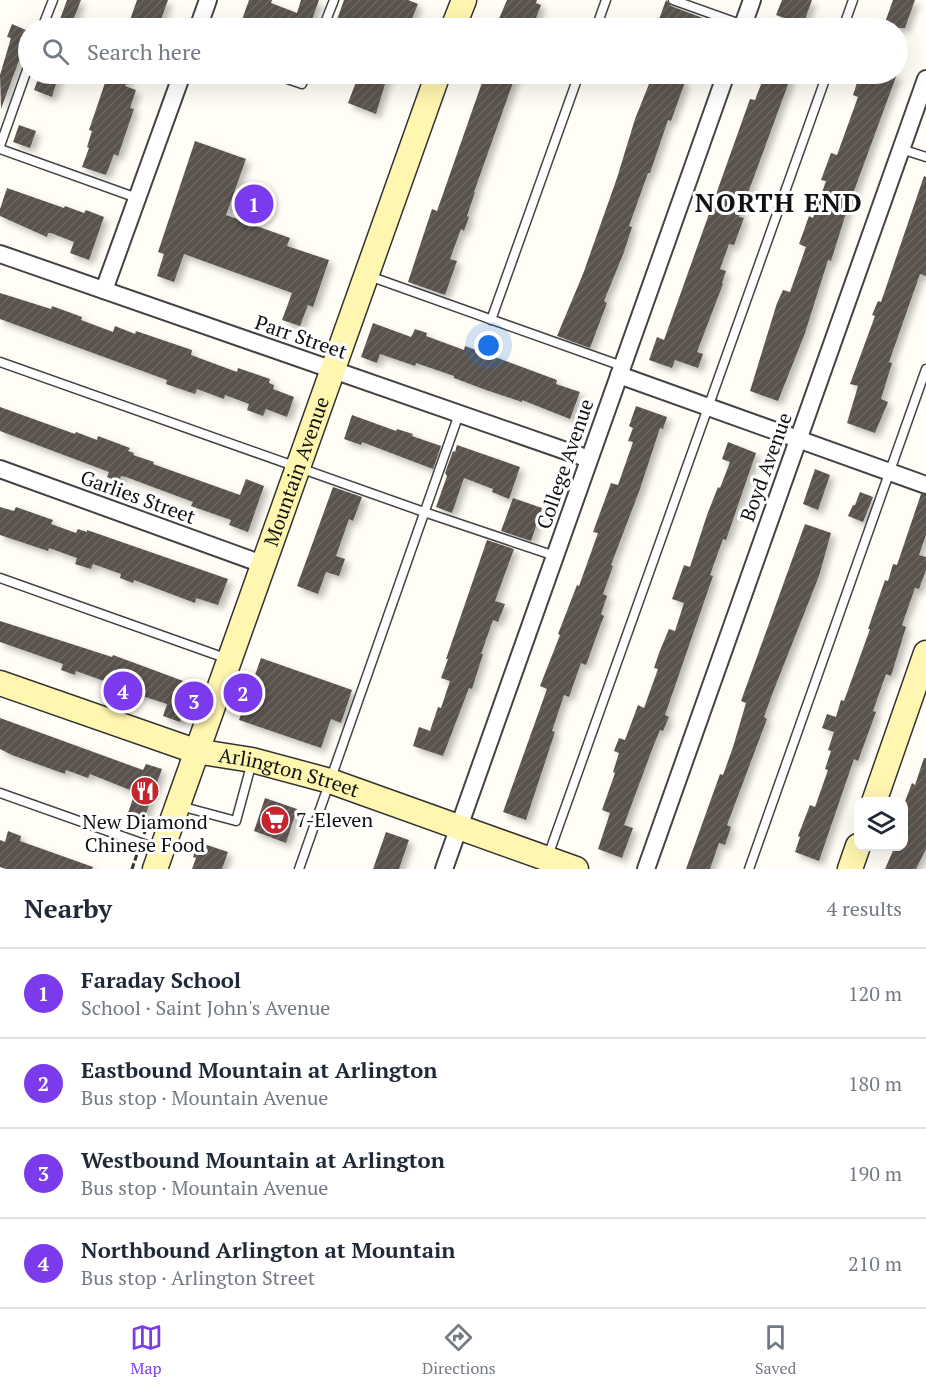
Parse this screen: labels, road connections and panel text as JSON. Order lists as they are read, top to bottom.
{
  "streets": {
    "main road": ["Mountain Avenue", "Arlington Street"],
    "street": [
      "Parr Street",
      "College Avenue",
      "Boyd Avenue",
      "Garlies Street"
    ]
  },
  "crossings": [
    ["Parr Street", "College Avenue"],
    ["Parr Street", "Mountain Avenue"],
    ["College Avenue", "Arlington Street"],
    ["Mountain Avenue", "Garlies Street"],
    ["Mountain Avenue", "Arlington Street"]
  ],
  "districts": ["NORTH END"],
  "places": {
    "restaurant": ["New Diamond Chinese Food"],
    "supermarket": ["7-Eleven"]
  },
  "page": {
    "search": "Search here",
    "pins": [
      "1",
      "4",
      "2",
      "3"
    ],
    "heading": ["Nearby", "4 results"],
    "list": [
      {
        "mark": "1",
        "name": "Faraday School",
        "note": "School · Saint John's Avenue",
        "value": "120 m"
      },
      {
        "mark": "2",
        "name": "Eastbound Mountain at Arlington",
        "note": "Bus stop · Mountain Avenue",
        "value": "180 m"
      },
      {
        "mark": "3",
        "name": "Westbound Mountain at Arlington",
        "note": "Bus stop · Mountain Avenue",
        "value": "190 m"
      },
      {
        "mark": "4",
        "name": "Northbound Arlington at Mountain",
        "note": "Bus stop · Arlington Street",
        "value": "210 m"
      }
    ],
    "nav": ["Map", "Directions", "Saved"]
  }
}
